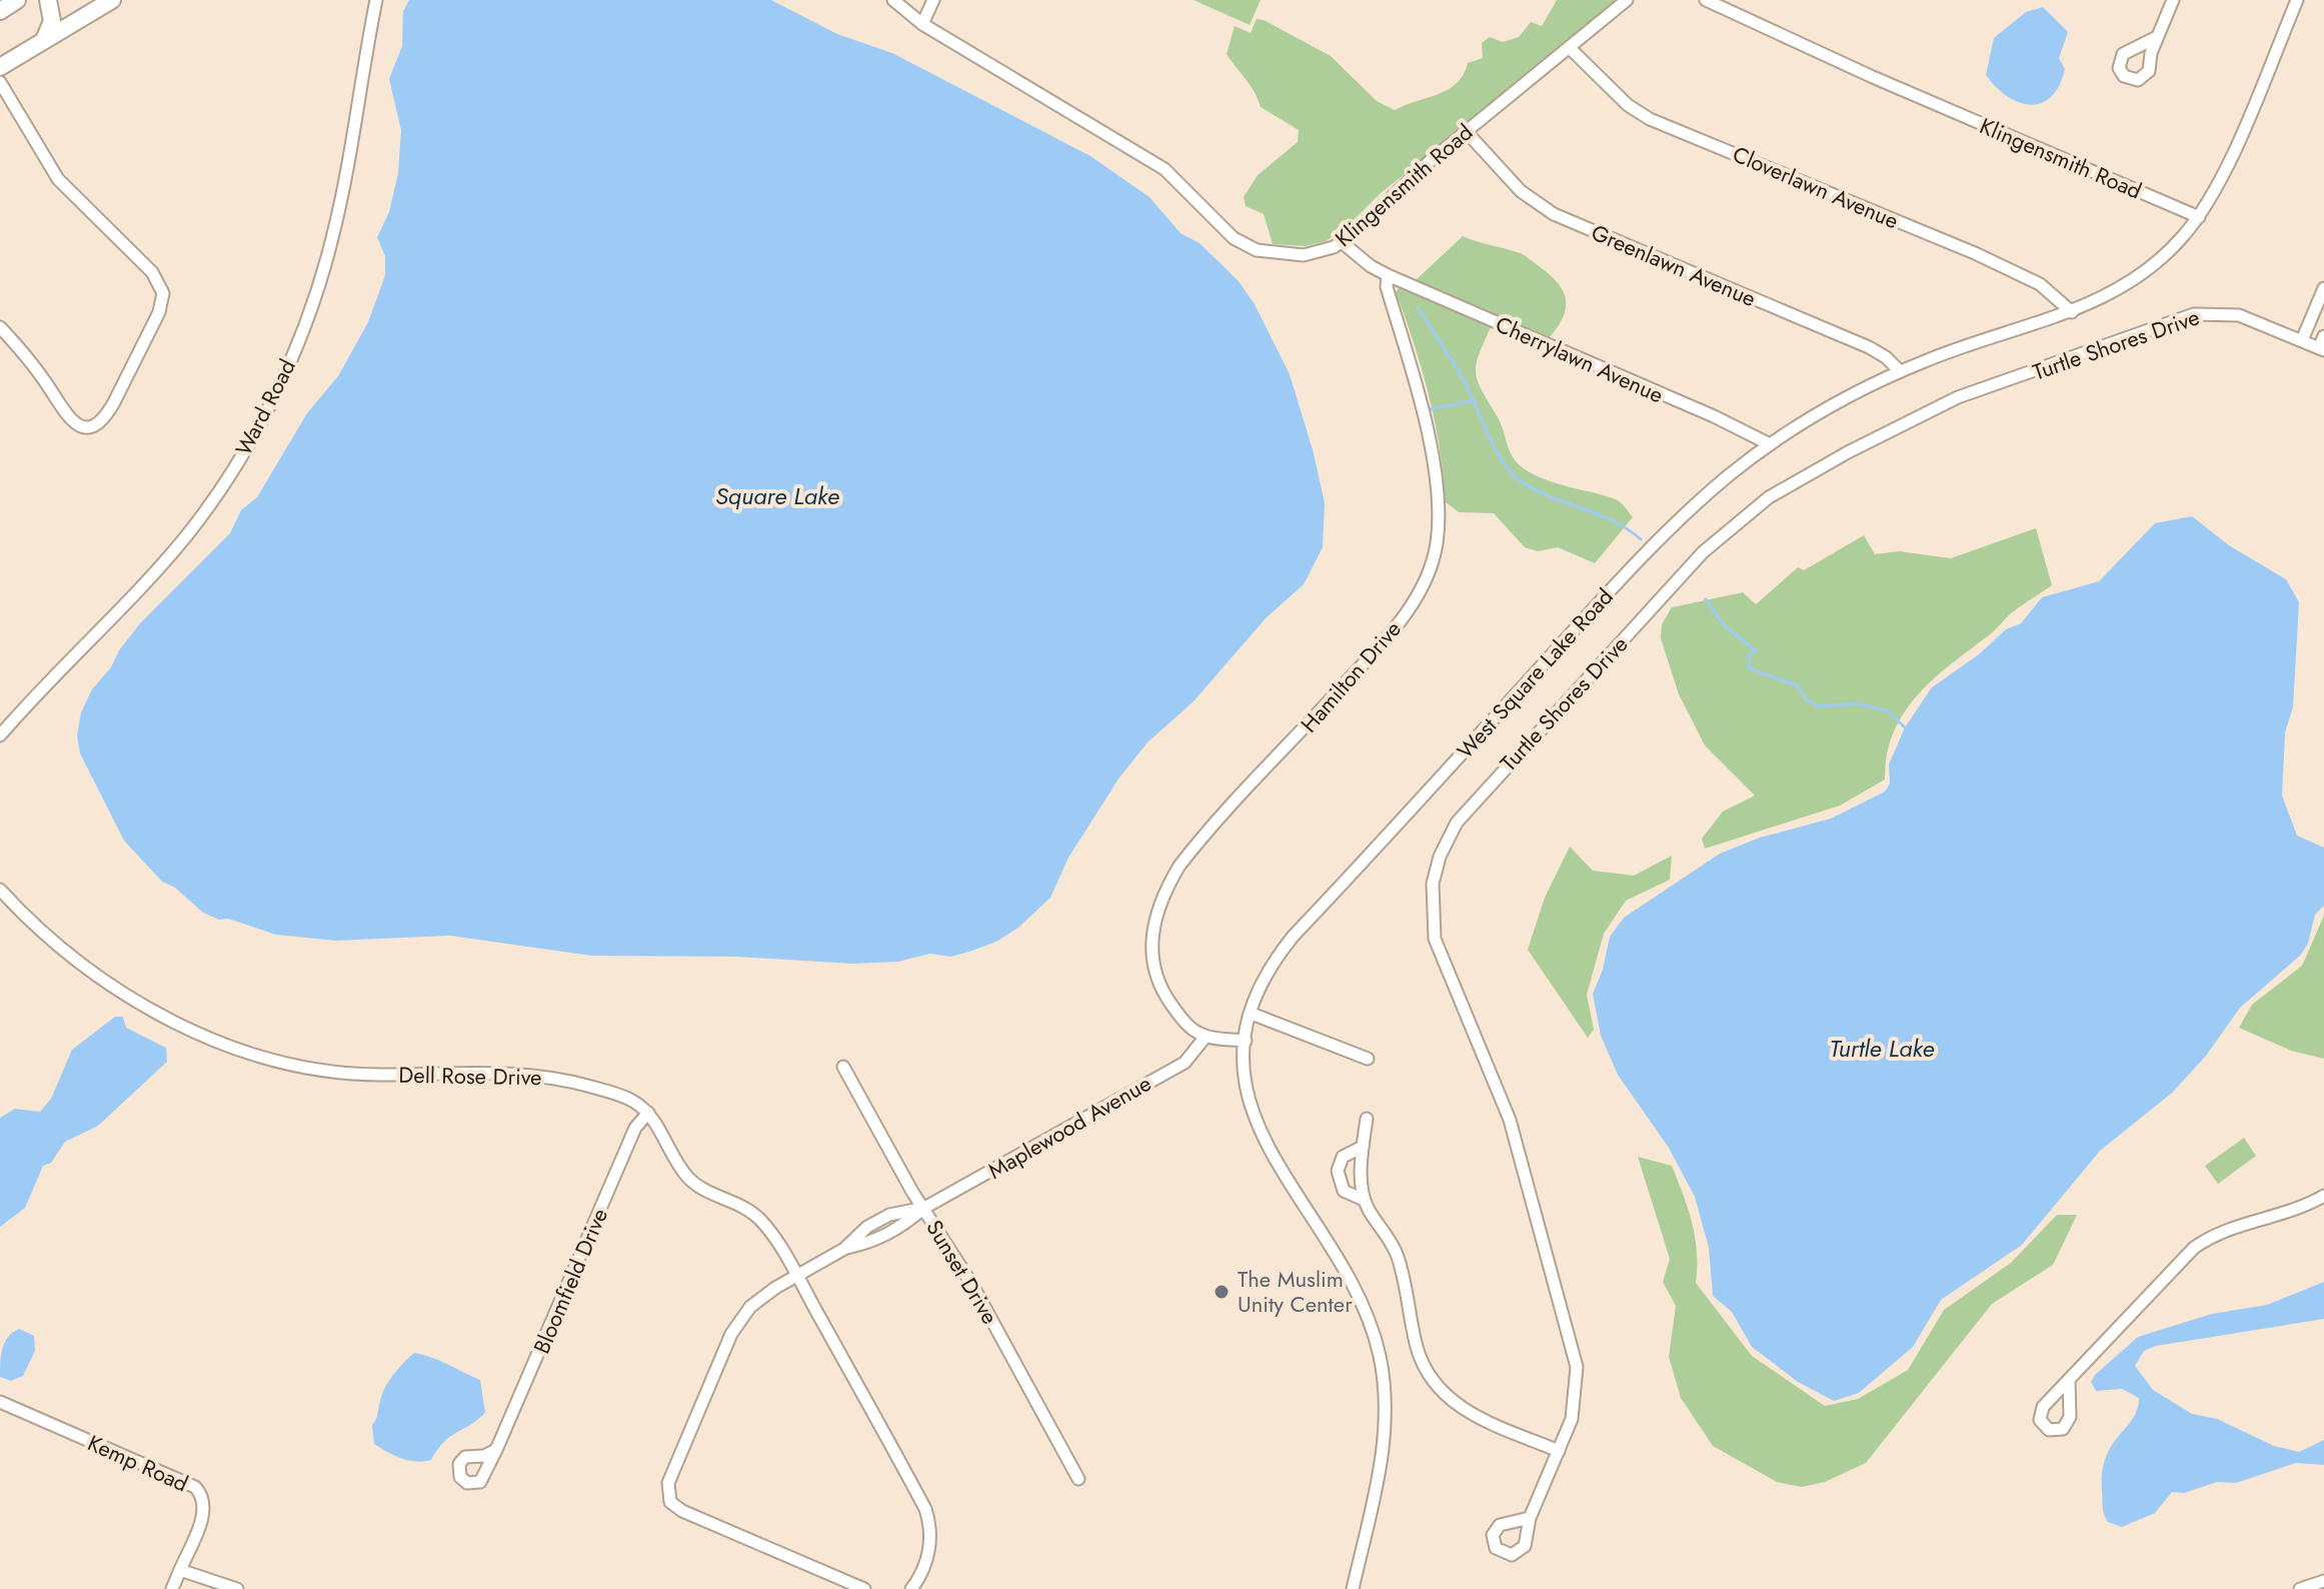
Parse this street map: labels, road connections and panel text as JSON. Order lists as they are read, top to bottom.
{
  "streets": {
    "street": [
      "Klingensmith Road",
      "Cloverlawn Avenue",
      "Greenlawn Avenue",
      "Turtle Shores Drive",
      "Cherrylawn Avenue",
      "Ward Road",
      "West Square Lake Road",
      "Hamilton Drive",
      "Dell Rose Drive",
      "Maplewood Avenue",
      "Sunset Drive",
      "Bloomfield Drive",
      "Kemp Road"
    ]
  },
  "crossings": [
    ["Klingensmith Road", "Cloverlawn Avenue"],
    ["Klingensmith Road", "Greenlawn Avenue"],
    ["Klingensmith Road", "West Square Lake Road"],
    ["Cloverlawn Avenue", "West Square Lake Road"],
    ["Greenlawn Avenue", "West Square Lake Road"],
    ["Cherrylawn Avenue", "West Square Lake Road"],
    ["Cherrylawn Avenue", "Hamilton Drive"],
    ["Hamilton Drive", "Maplewood Avenue"],
    ["Dell Rose Drive", "Maplewood Avenue"],
    ["Dell Rose Drive", "Bloomfield Drive"],
    ["Maplewood Avenue", "Sunset Drive"]
  ],
  "water": ["Square Lake", "Turtle Lake"],
  "places": ["The Muslim Unity Center"]
}
